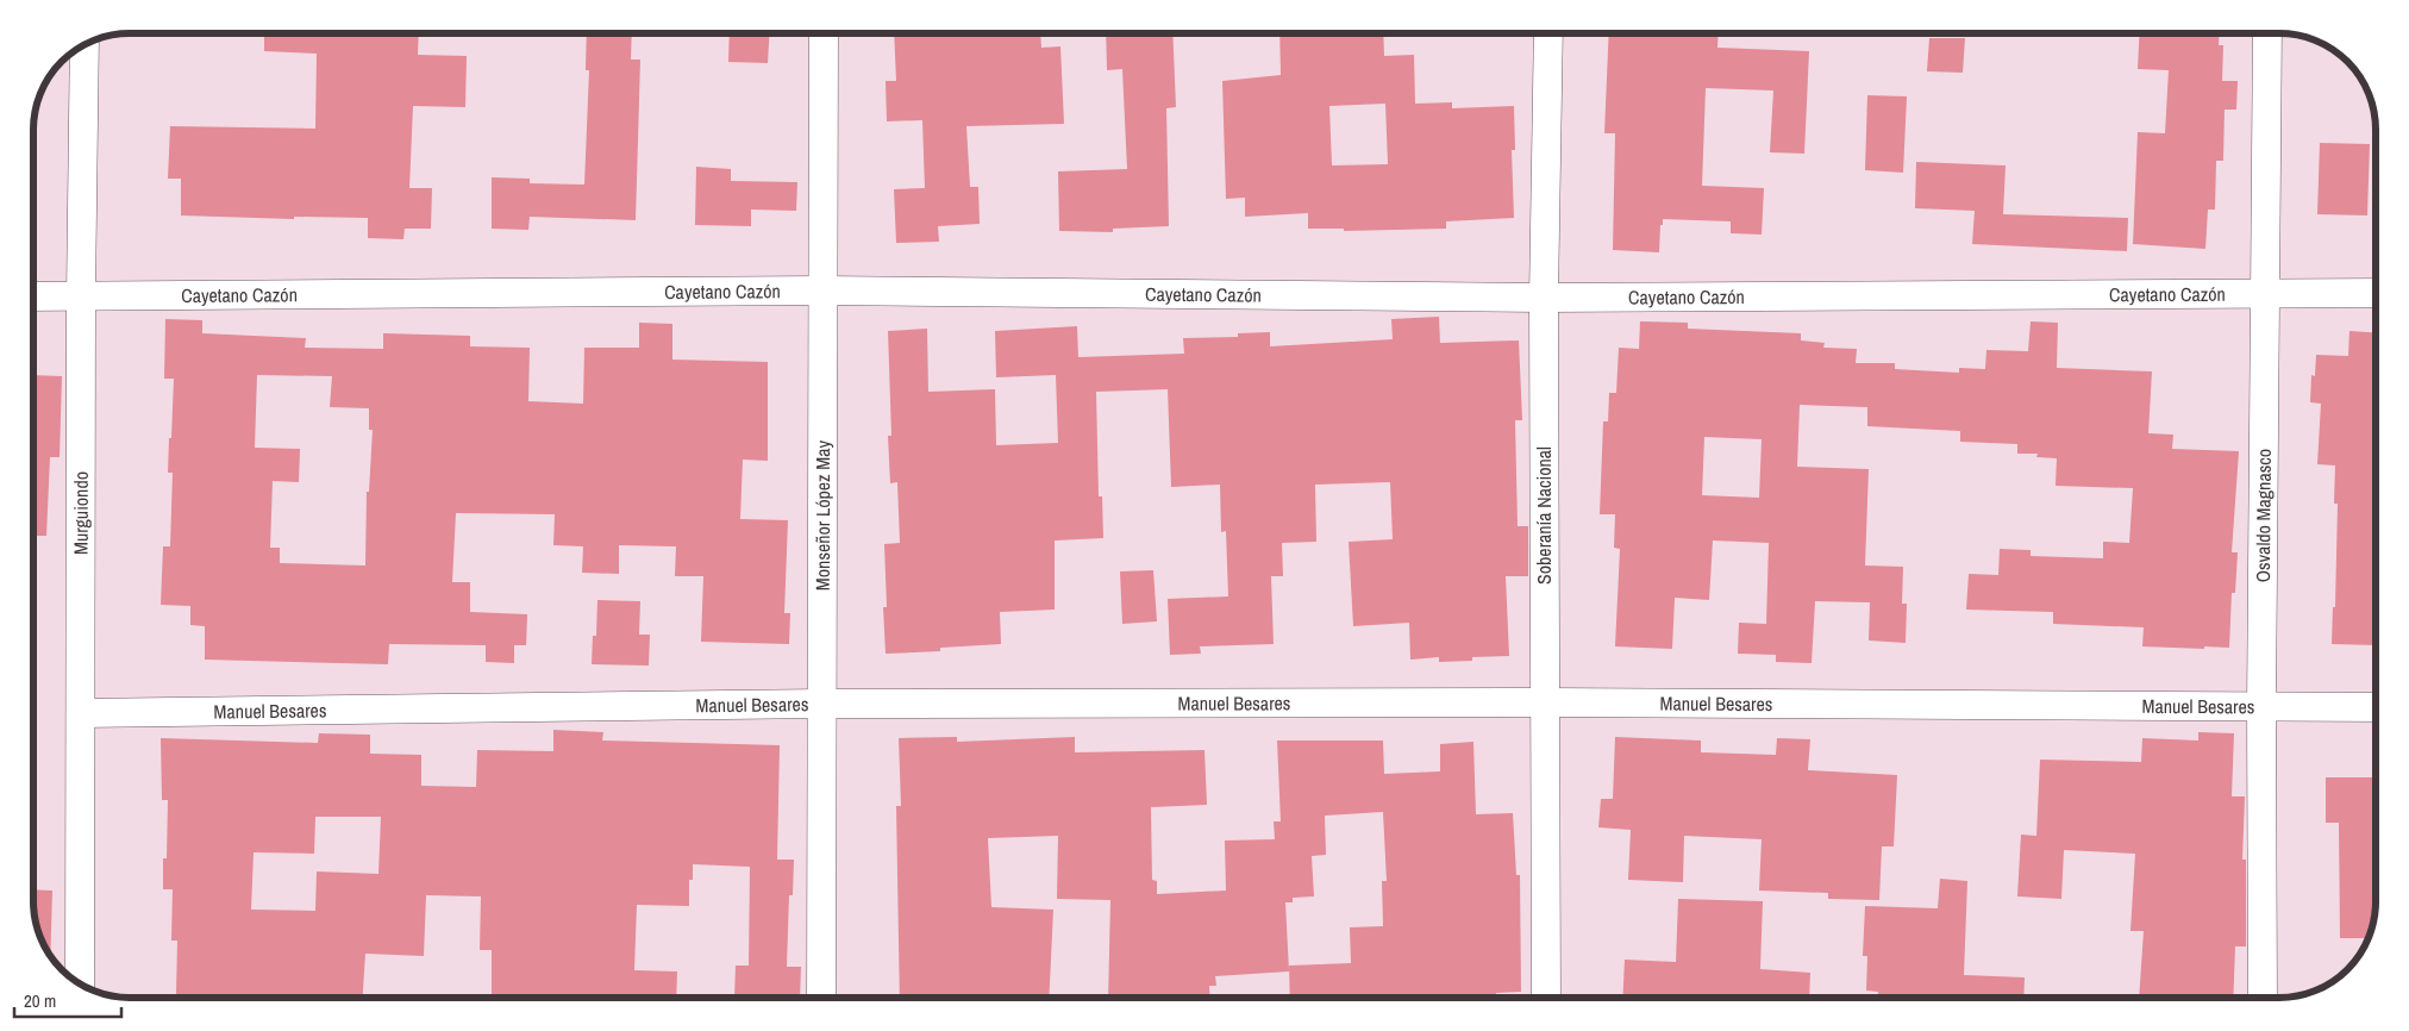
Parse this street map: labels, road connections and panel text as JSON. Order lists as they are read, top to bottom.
{
  "streets": {
    "street": [
      "Cayetano Cazón",
      "Murguiondo",
      "Monseñor López May",
      "Soberanía Nacional",
      "Osvaldo Magnasco",
      "Manuel Besares"
    ]
  },
  "crossings": [
    ["Cayetano Cazón", "Murguiondo"],
    ["Cayetano Cazón", "Monseñor López May"],
    ["Cayetano Cazón", "Soberanía Nacional"],
    ["Cayetano Cazón", "Osvaldo Magnasco"],
    ["Murguiondo", "Manuel Besares"],
    ["Monseñor López May", "Manuel Besares"],
    ["Soberanía Nacional", "Manuel Besares"],
    ["Osvaldo Magnasco", "Manuel Besares"]
  ],
  "scale_bar": "20 m"
}
